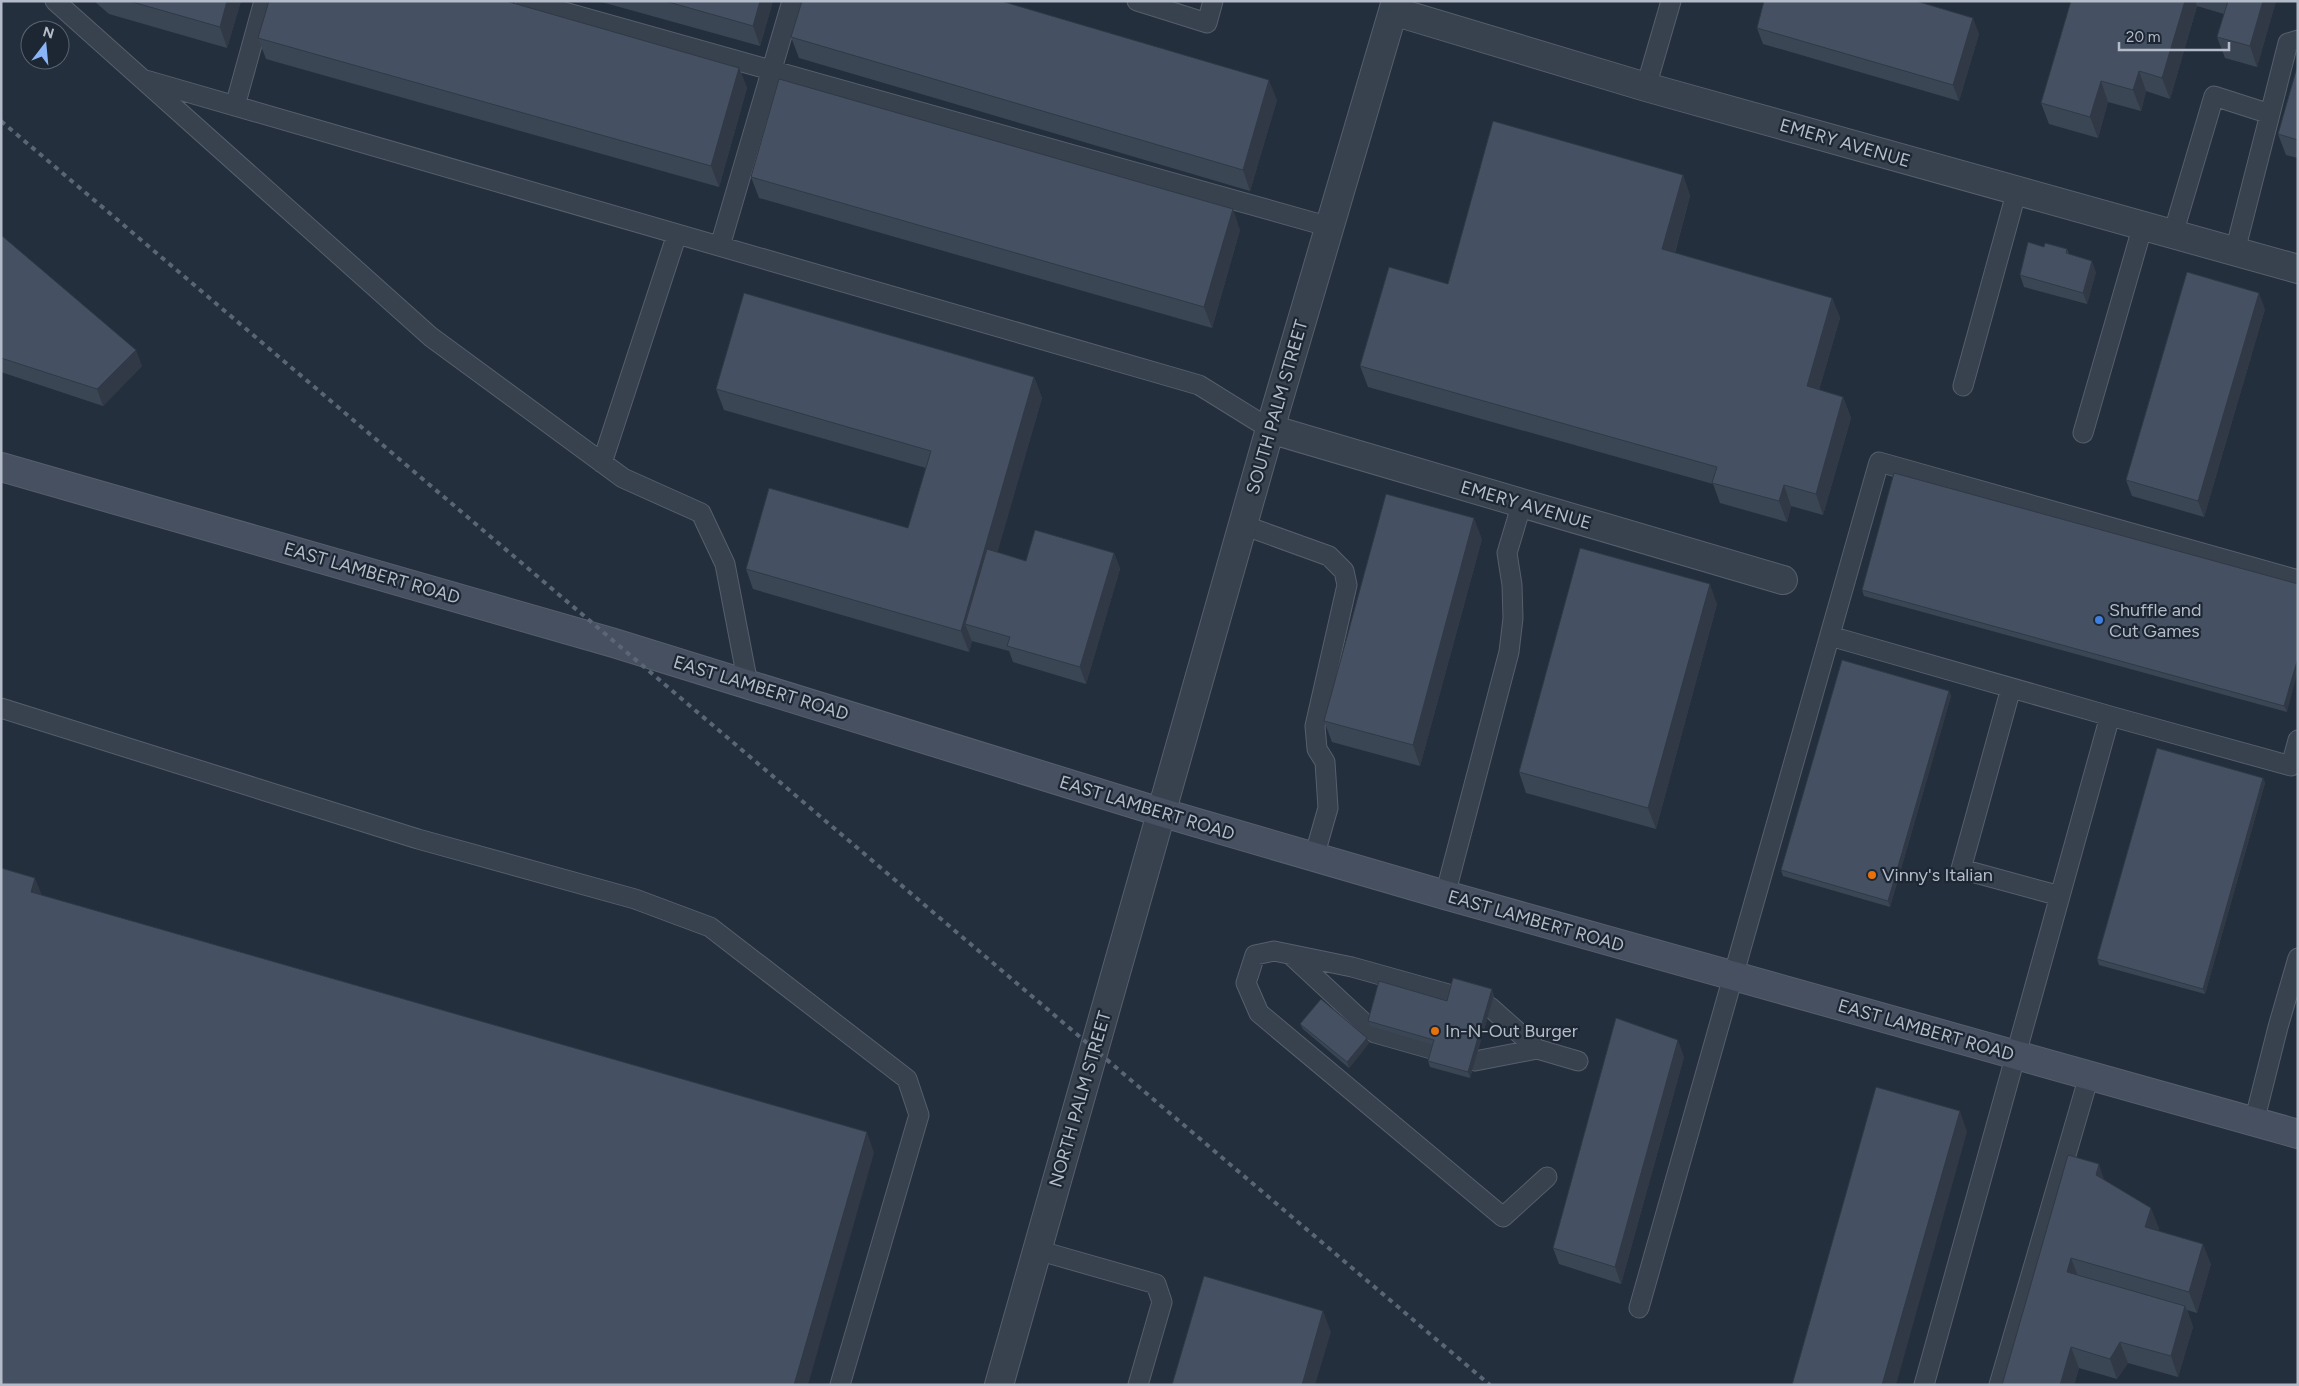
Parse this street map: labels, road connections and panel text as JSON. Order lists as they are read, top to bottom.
{
  "streets": {
    "main road": ["EAST LAMBERT ROAD"],
    "street": ["EMERY AVENUE", "SOUTH PALM STREET", "NORTH PALM STREET"]
  },
  "crossings": [
    ["EMERY AVENUE", "SOUTH PALM STREET"],
    ["SOUTH PALM STREET", "EAST LAMBERT ROAD"],
    ["SOUTH PALM STREET", "NORTH PALM STREET"],
    ["EAST LAMBERT ROAD", "NORTH PALM STREET"]
  ],
  "places": ["Shuffle and Cut Games", "Vinny's Italian", "In-N-Out Burger"],
  "scale_bar": "20 m",
  "north": "top"
}
